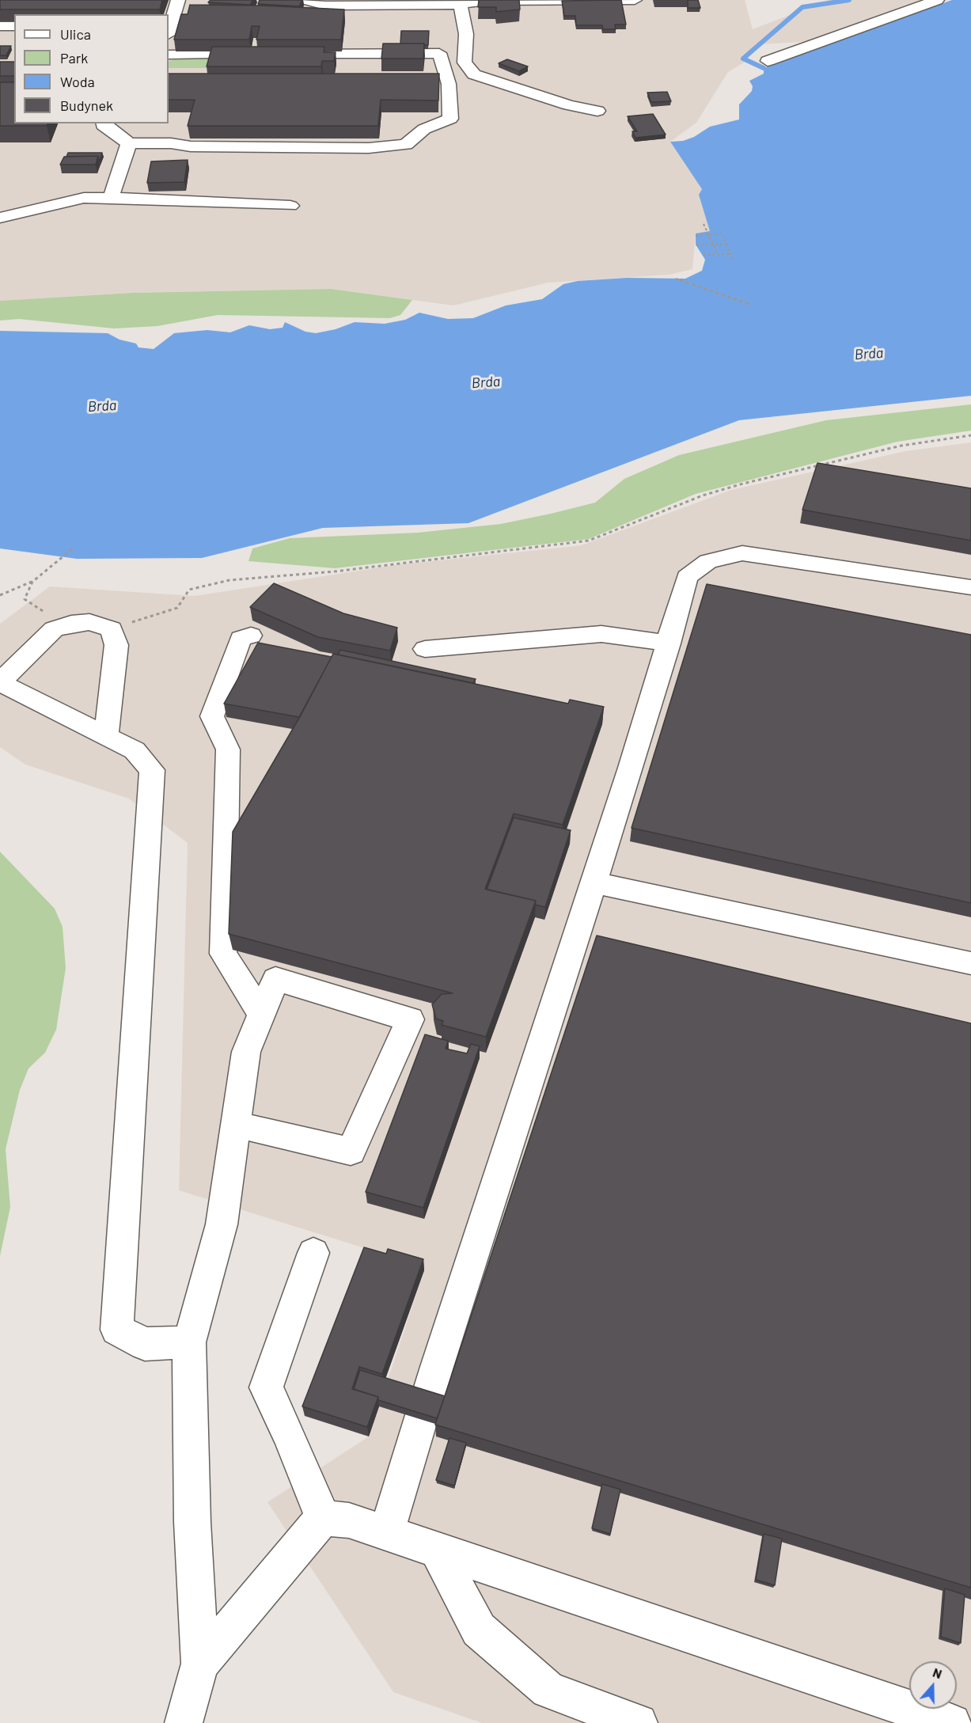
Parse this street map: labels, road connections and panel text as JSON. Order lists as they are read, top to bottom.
{
  "water": ["Brda"],
  "legend": [
    "Ulica",
    "Park",
    "Woda",
    "Budynek"
  ],
  "north": "top"
}
